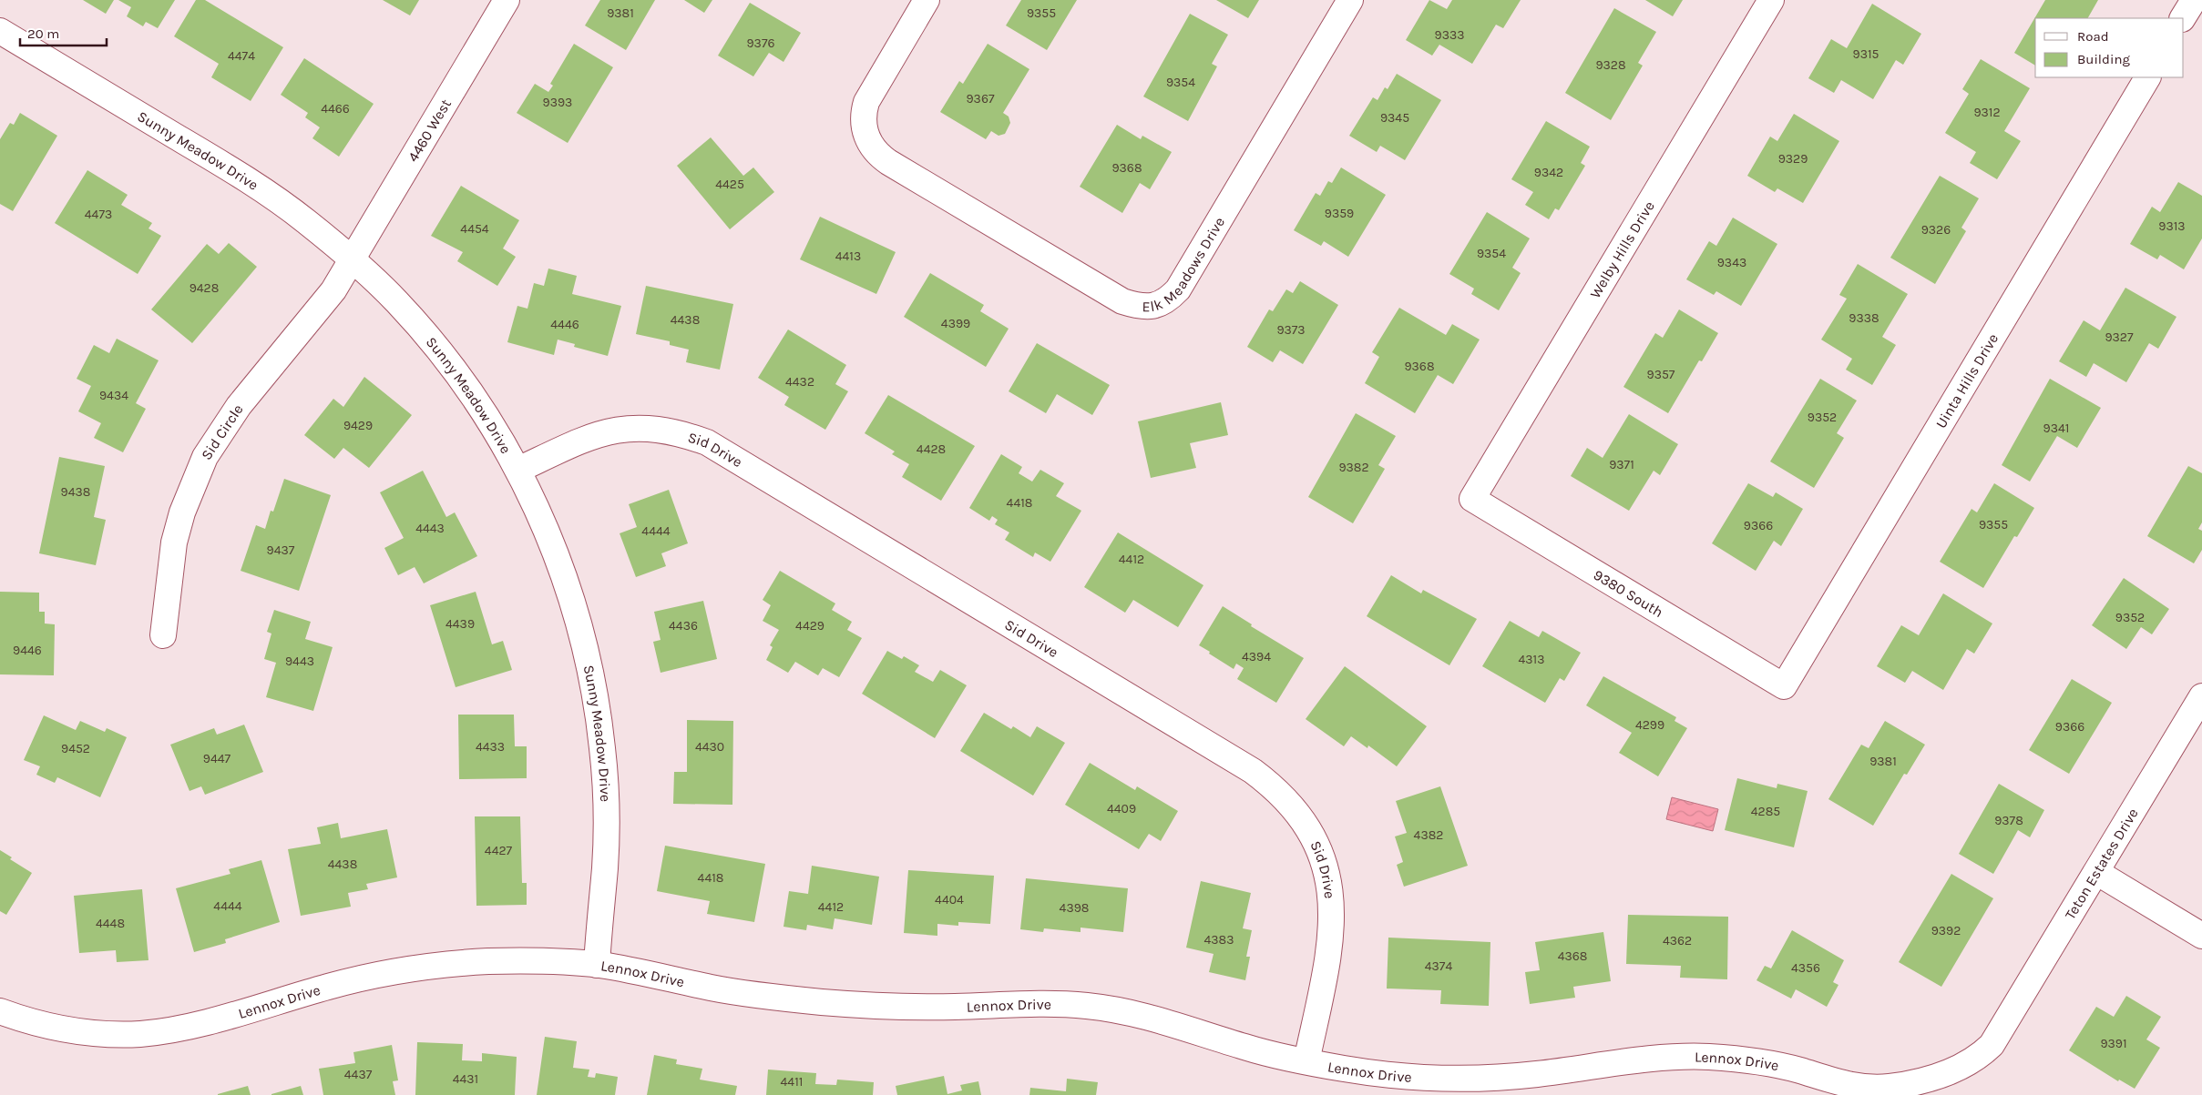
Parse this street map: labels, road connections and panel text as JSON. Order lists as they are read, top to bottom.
{
  "streets": {
    "street": [
      "4460 West",
      "Sunny Meadow Drive",
      "Welby Hills Drive",
      "Elk Meadows Drive",
      "Uinta Hills Drive",
      "Sid Circle",
      "Sid Drive",
      "9380 South",
      "Teton Estates Drive",
      "Lennox Drive"
    ]
  },
  "crossings": [
    ["4460 West", "Sunny Meadow Drive"],
    ["4460 West", "Sid Circle"],
    ["Sunny Meadow Drive", "Sid Circle"],
    ["Sunny Meadow Drive", "Sid Drive"],
    ["Sunny Meadow Drive", "Lennox Drive"],
    ["Welby Hills Drive", "9380 South"],
    ["Uinta Hills Drive", "9380 South"],
    ["Sid Drive", "Lennox Drive"],
    ["Teton Estates Drive", "Lennox Drive"]
  ],
  "house_numbers": [
    "9381",
    "9355",
    "9333",
    "9376",
    "9315",
    "4474",
    "9328",
    "9354",
    "9367",
    "9393",
    "4466",
    "9312",
    "9345",
    "9329",
    "9368",
    "9342",
    "4425",
    "9359",
    "4473",
    "9313",
    "4454",
    "9326",
    "9354",
    "4413",
    "9343",
    "9428",
    "9338",
    "4438",
    "4399",
    "4446",
    "9373",
    "9327",
    "9368",
    "9357",
    "4432",
    "9434",
    "9352",
    "9429",
    "9341",
    "4428",
    "9371",
    "9382",
    "9438",
    "4418",
    "9355",
    "9366",
    "4443",
    "4444",
    "9437",
    "4412",
    "9352",
    "4439",
    "4436",
    "4429",
    "9446",
    "4394",
    "4313",
    "9443",
    "4299",
    "9366",
    "4433",
    "4430",
    "9452",
    "9447",
    "9381",
    "4409",
    "4285",
    "9378",
    "4382",
    "4427",
    "4438",
    "4418",
    "4404",
    "4444",
    "4412",
    "4398",
    "4448",
    "9392",
    "4383",
    "4362",
    "4368",
    "4374",
    "4356",
    "9391",
    "4437",
    "4431",
    "4411"
  ],
  "legend": ["Road", "Building"],
  "scale_bar": "20 m"
}
